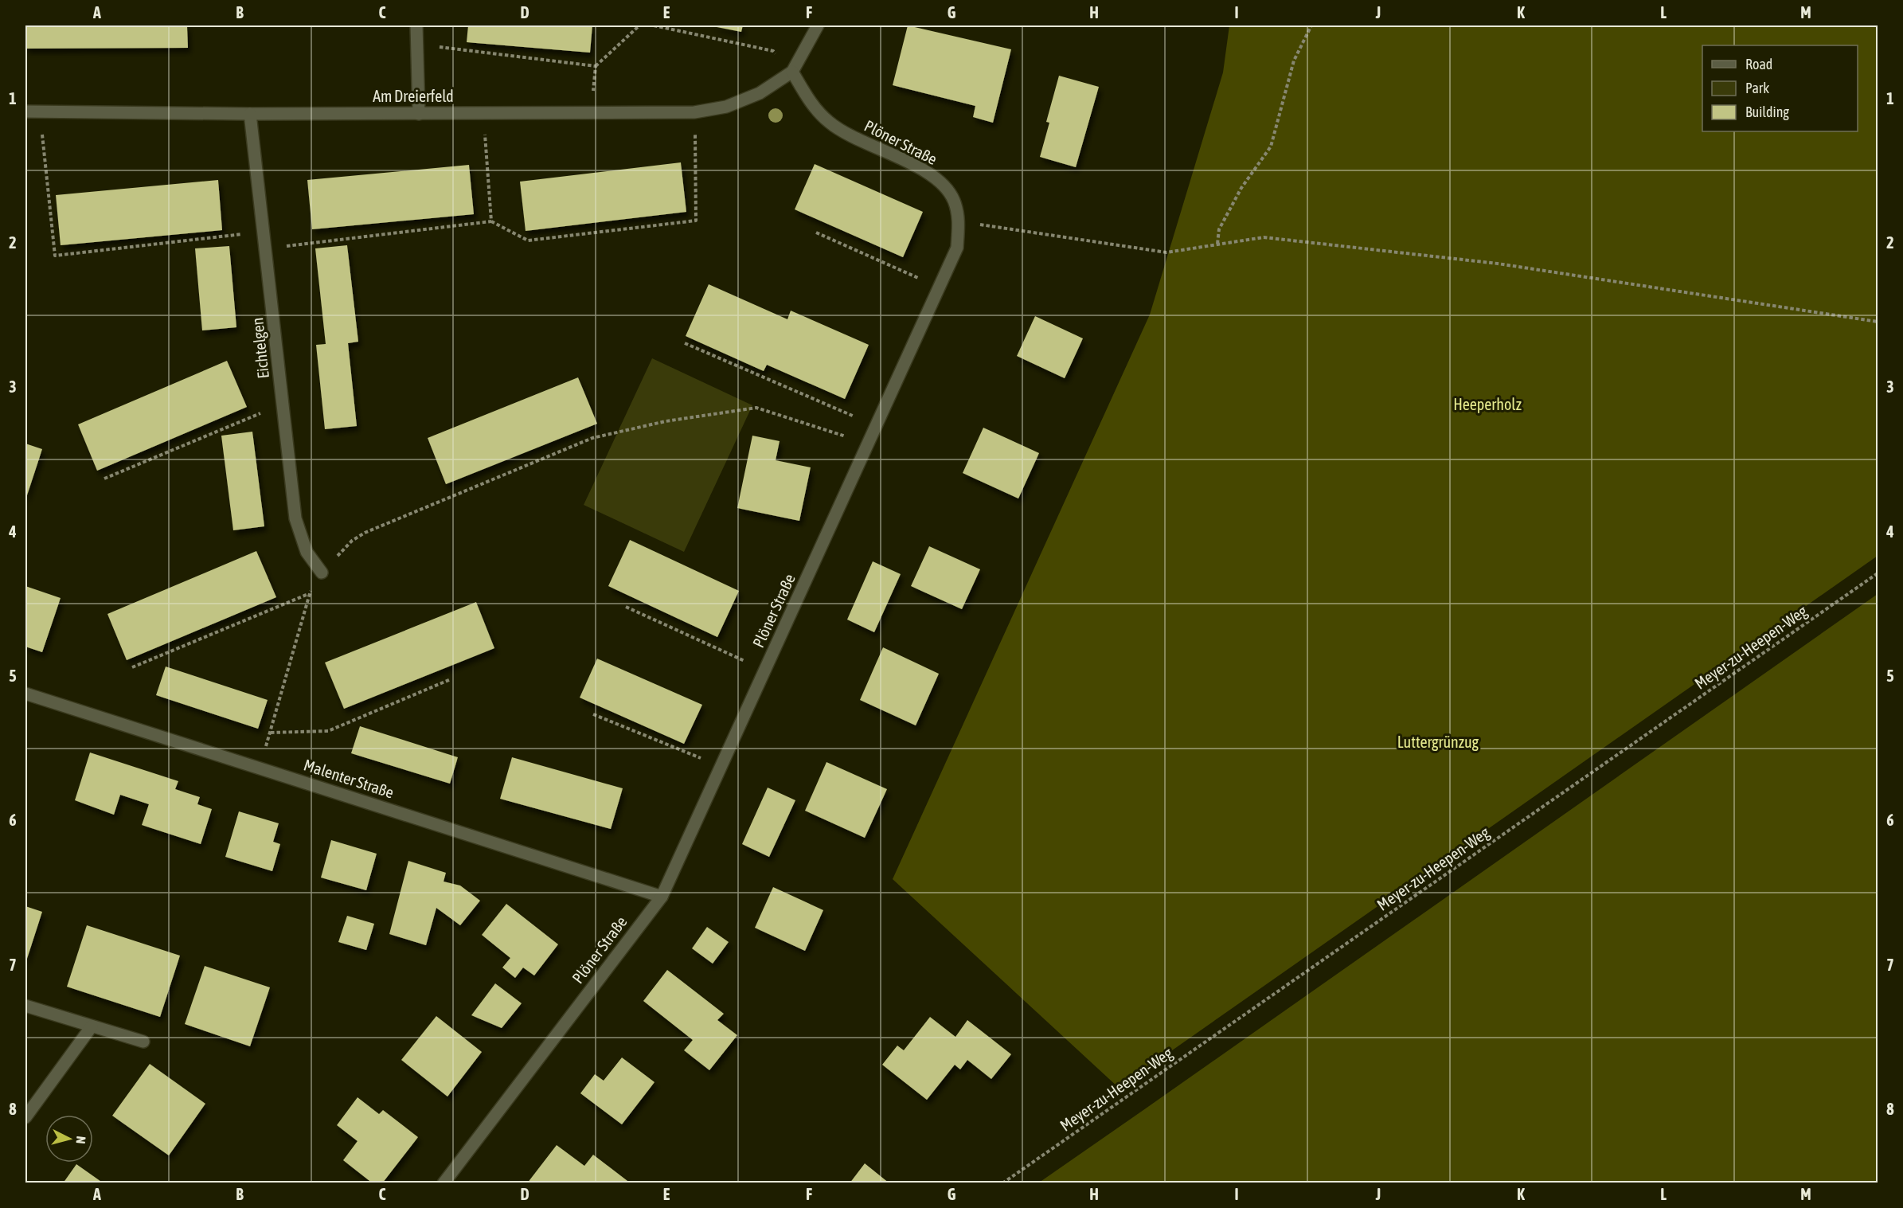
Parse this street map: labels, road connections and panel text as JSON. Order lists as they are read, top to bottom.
{
  "streets": {
    "street": [
      "Am Dreierfeld",
      "Plöner Straße",
      "Eichtelgen",
      "Malenter Straße"
    ],
    "path": ["Meyer-zu-Heepen-Weg"]
  },
  "crossings": [
    ["Am Dreierfeld", "Plöner Straße"],
    ["Am Dreierfeld", "Eichtelgen"],
    ["Plöner Straße", "Malenter Straße"]
  ],
  "parks": ["Heeperholz", "Luttergrünzug"],
  "legend": ["Road", "Park", "Building"],
  "north": "right",
  "grid": {
    "columns": [
      "A",
      "B",
      "C",
      "D",
      "E",
      "F",
      "G",
      "H",
      "I",
      "J",
      "K",
      "L",
      "M"
    ],
    "rows": [
      "1",
      "2",
      "3",
      "4",
      "5",
      "6",
      "7",
      "8"
    ]
  }
}
